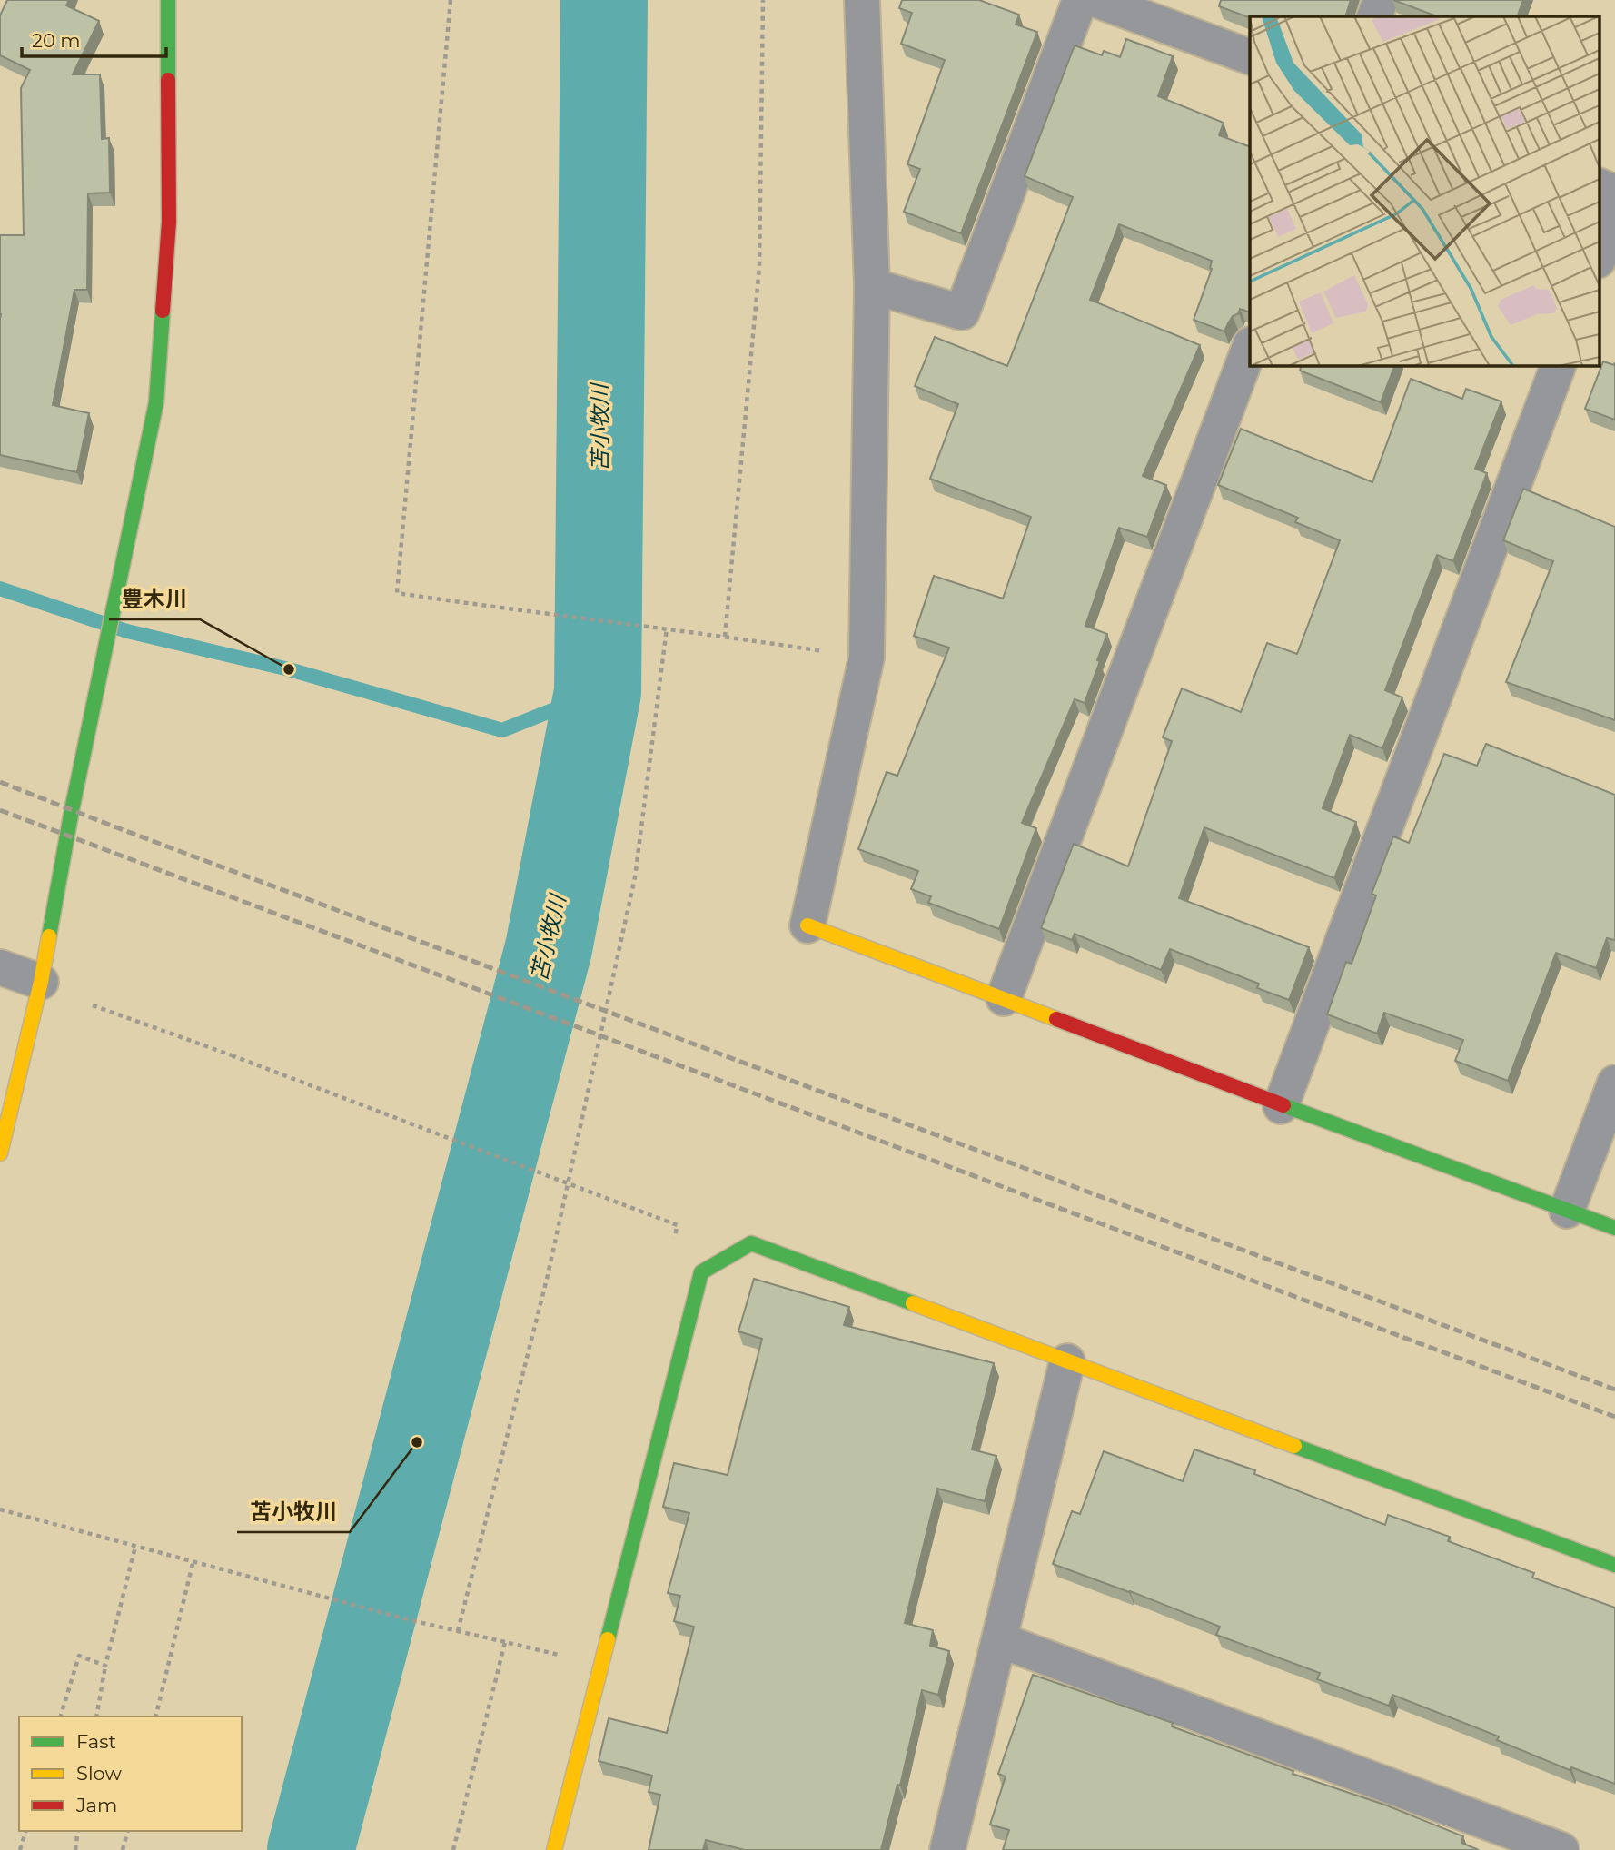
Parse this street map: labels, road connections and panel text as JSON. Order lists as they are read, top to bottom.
{
  "water": ["苫小牧川"],
  "places": ["豊木川", "苫小牧川"],
  "legend": ["Fast", "Slow", "Jam"],
  "scale_bar": "20 m"
}
